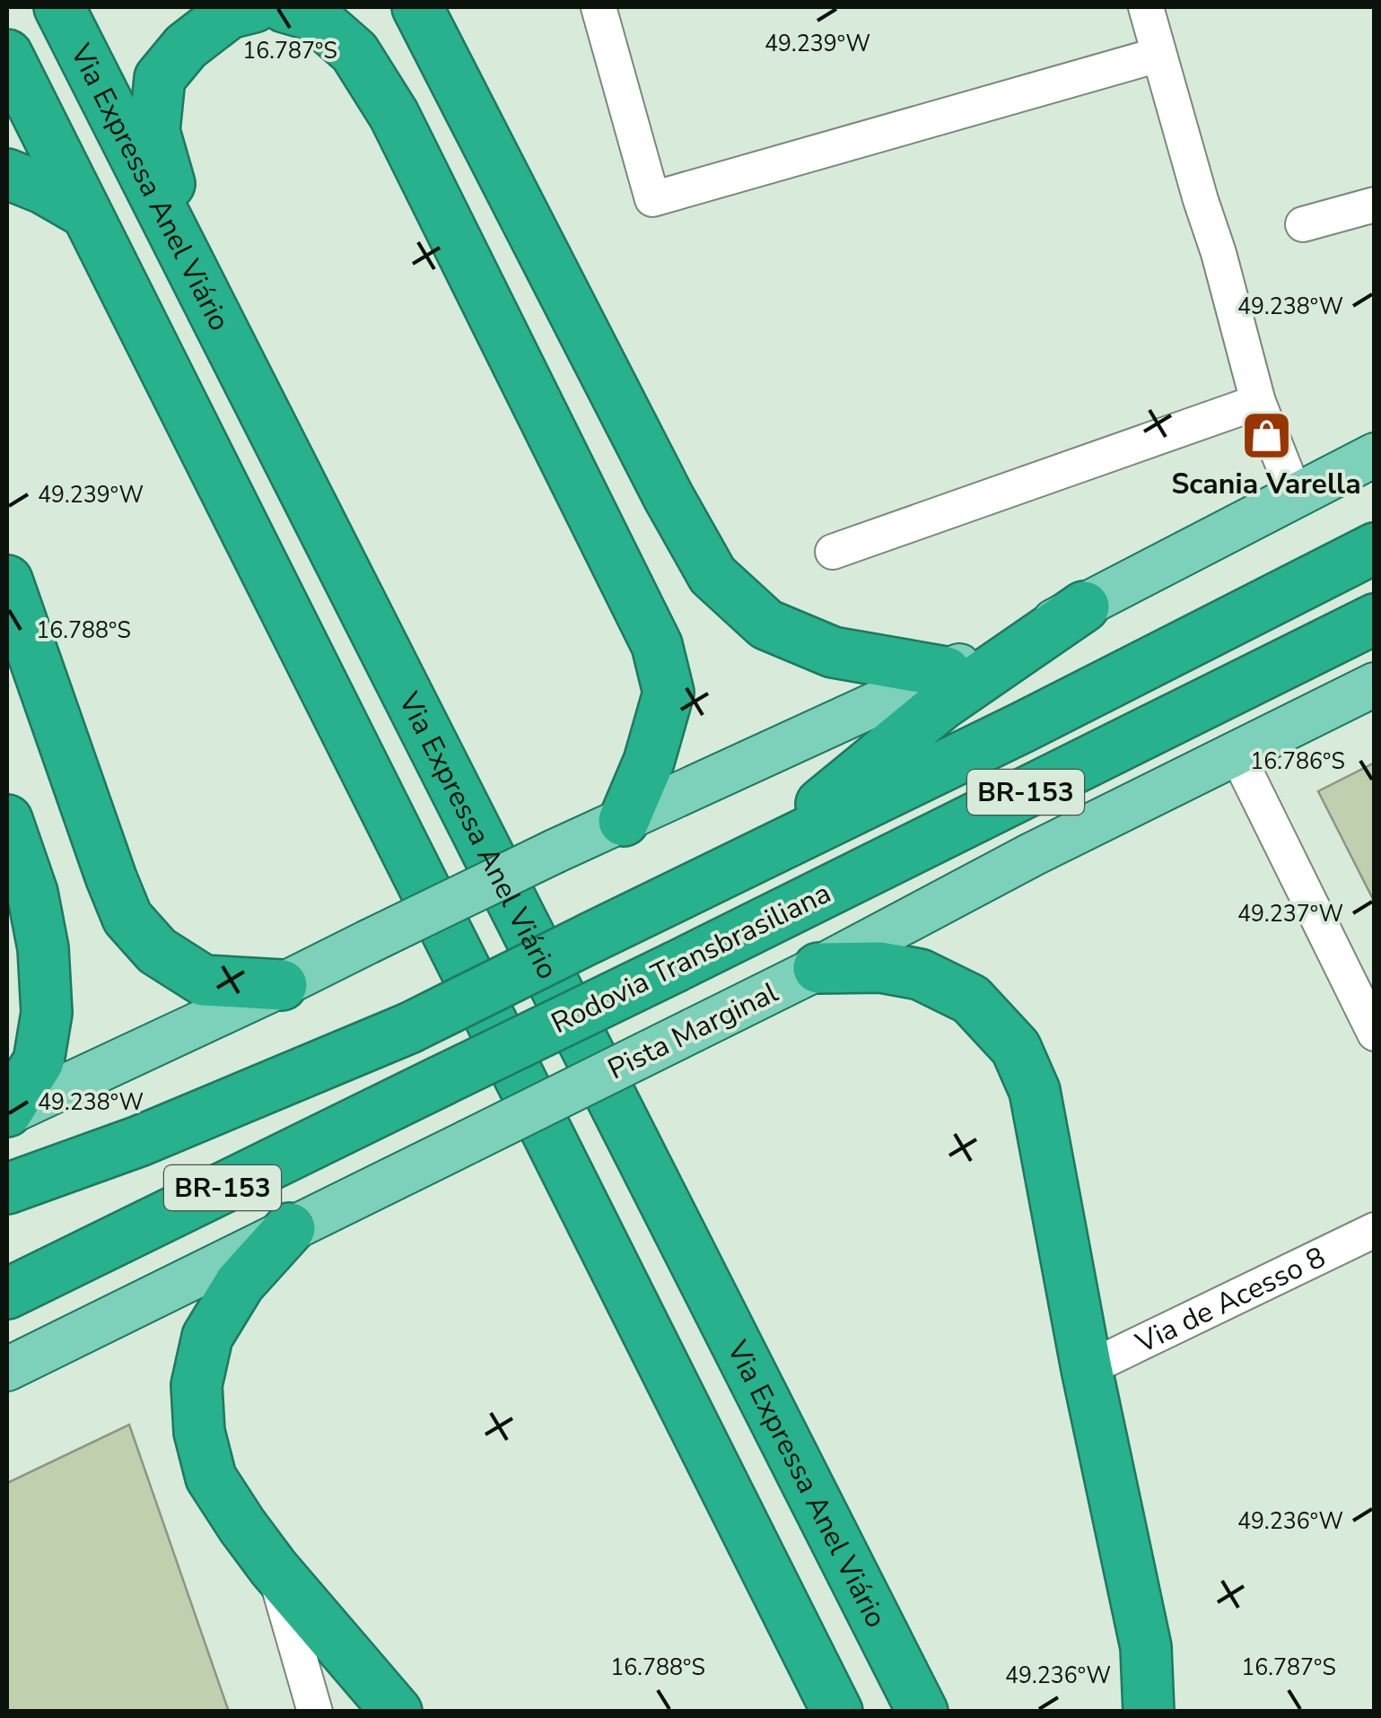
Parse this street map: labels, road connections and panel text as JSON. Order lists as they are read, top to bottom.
{
  "streets": {
    "highway": ["Via Expressa Anel Viário", "BR-153", "Rodovia Transbrasiliana"],
    "main road": ["Pista Marginal"],
    "street": ["Via de Acesso 8"]
  },
  "places": {
    "shop": ["Scania Varella"]
  },
  "coordinates": [
    "49.239°W",
    "16.787°S",
    "49.238°W",
    "16.788°S",
    "16.786°S",
    "49.237°W",
    "49.236°W"
  ]
}
